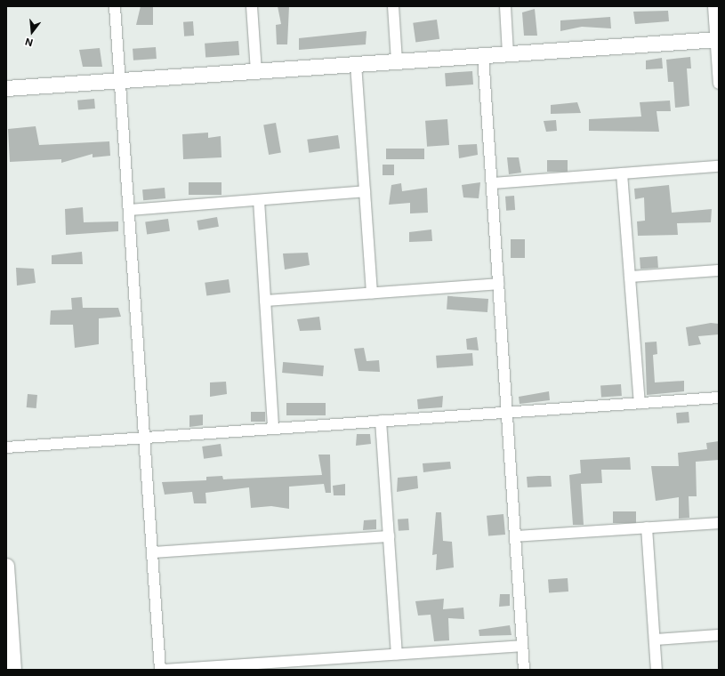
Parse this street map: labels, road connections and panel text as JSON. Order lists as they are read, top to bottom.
{
  "north": "bottom"
}
